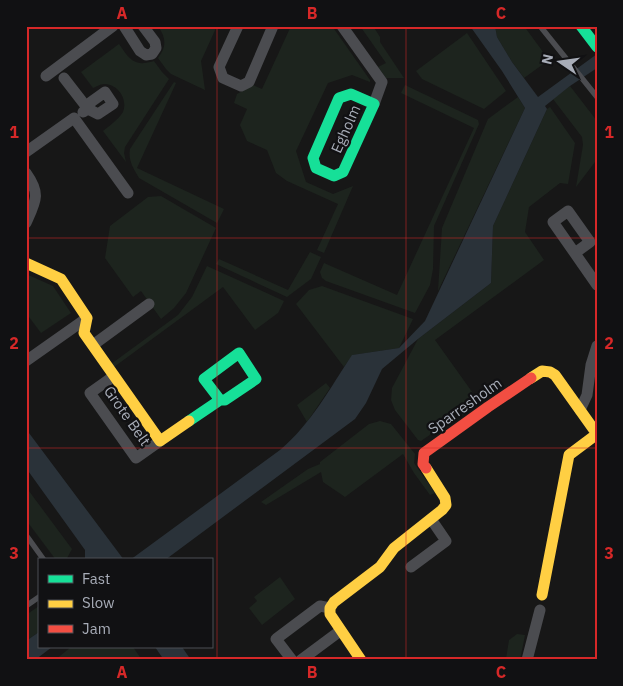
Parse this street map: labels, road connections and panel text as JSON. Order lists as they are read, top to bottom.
{
  "streets": {
    "street": ["Egholm", "Sparresholm", "Grote Belt"]
  },
  "legend": ["Fast", "Slow", "Jam"],
  "north": "left",
  "grid": {
    "columns": ["A", "B", "C"],
    "rows": ["1", "2", "3"]
  }
}
